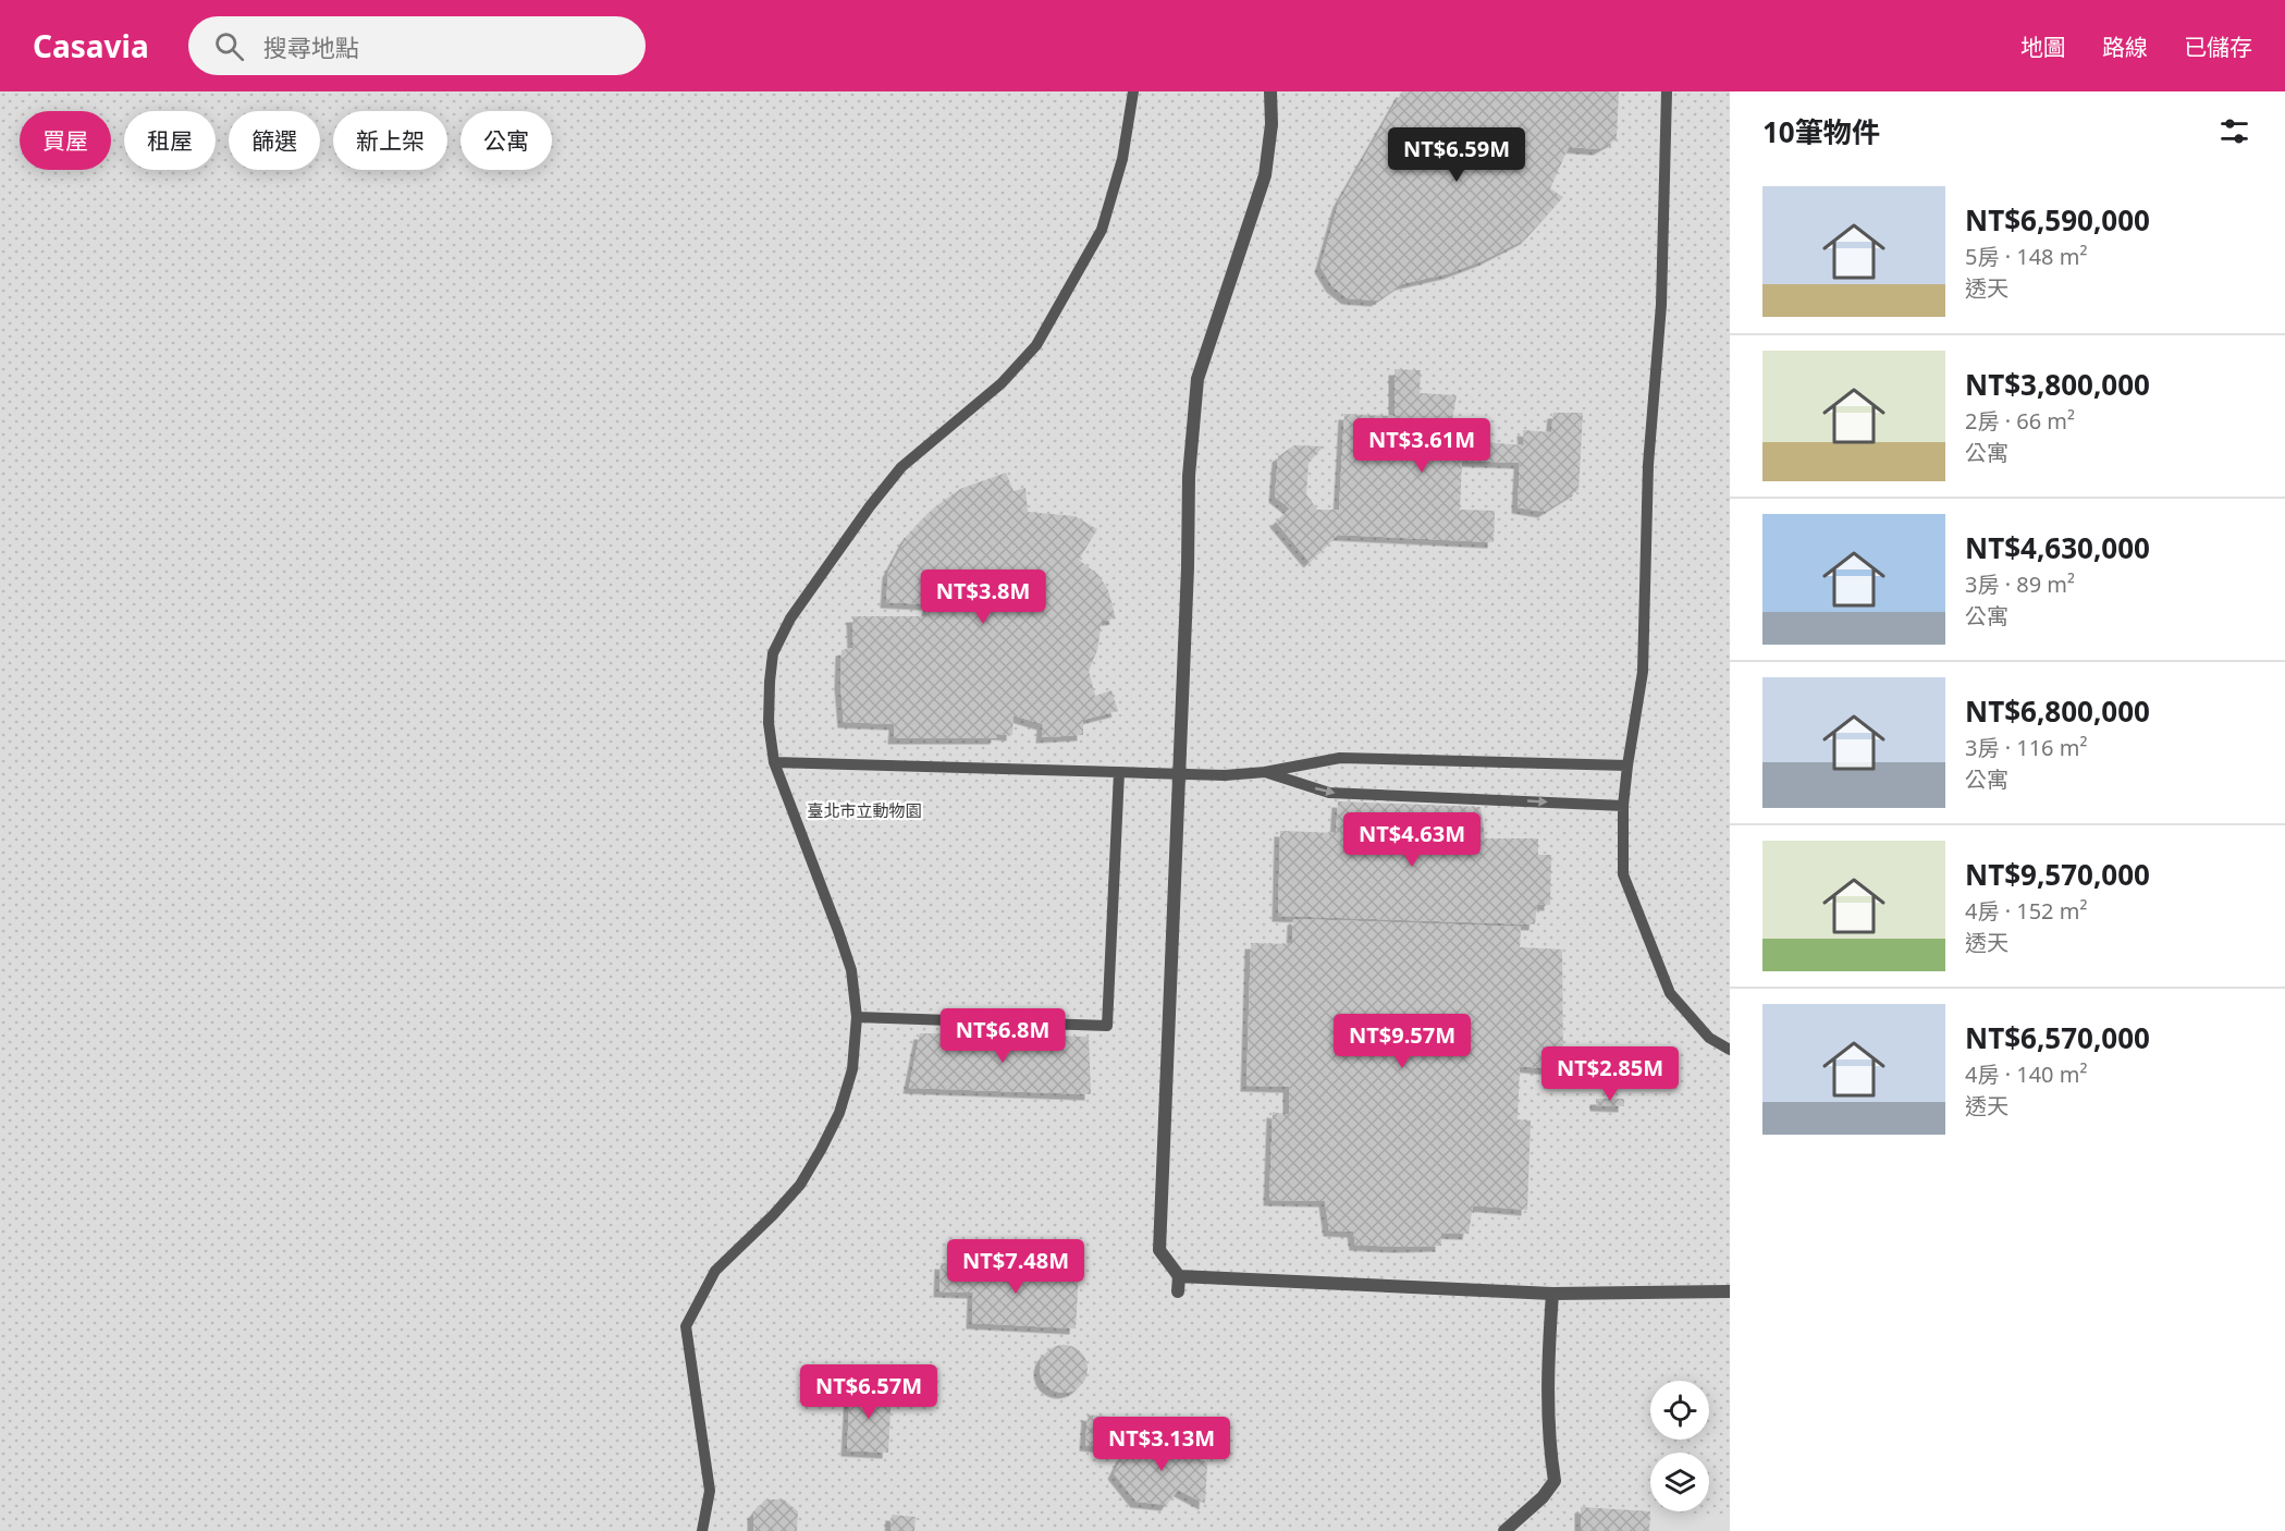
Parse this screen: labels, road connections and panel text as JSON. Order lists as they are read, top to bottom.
{
  "parks": ["臺北市立動物園"],
  "page": {
    "header": "Casavia",
    "search": "搜尋地點",
    "nav": ["地圖", "路線", "已儲存"],
    "heading": "10筆物件",
    "chip": [
      "買屋",
      "租屋",
      "篩選",
      "新上架",
      "公寓"
    ],
    "price": [
      "NT$6.59M",
      "NT$3.61M",
      "NT$3.8M",
      "NT$4.63M",
      "NT$6.8M",
      "NT$9.57M",
      "NT$2.85M",
      "NT$7.48M",
      "NT$6.57M",
      "NT$3.13M"
    ],
    "list": [
      {
        "name": "NT$6,590,000",
        "note": "5房 · 148 m² · 透天"
      },
      {
        "name": "NT$3,800,000",
        "note": "2房 · 66 m² · 公寓"
      },
      {
        "name": "NT$4,630,000",
        "note": "3房 · 89 m² · 公寓"
      },
      {
        "name": "NT$6,800,000",
        "note": "3房 · 116 m² · 公寓"
      },
      {
        "name": "NT$9,570,000",
        "note": "4房 · 152 m² · 透天"
      },
      {
        "name": "NT$6,570,000",
        "note": "4房 · 140 m² · 透天"
      }
    ]
  }
}
